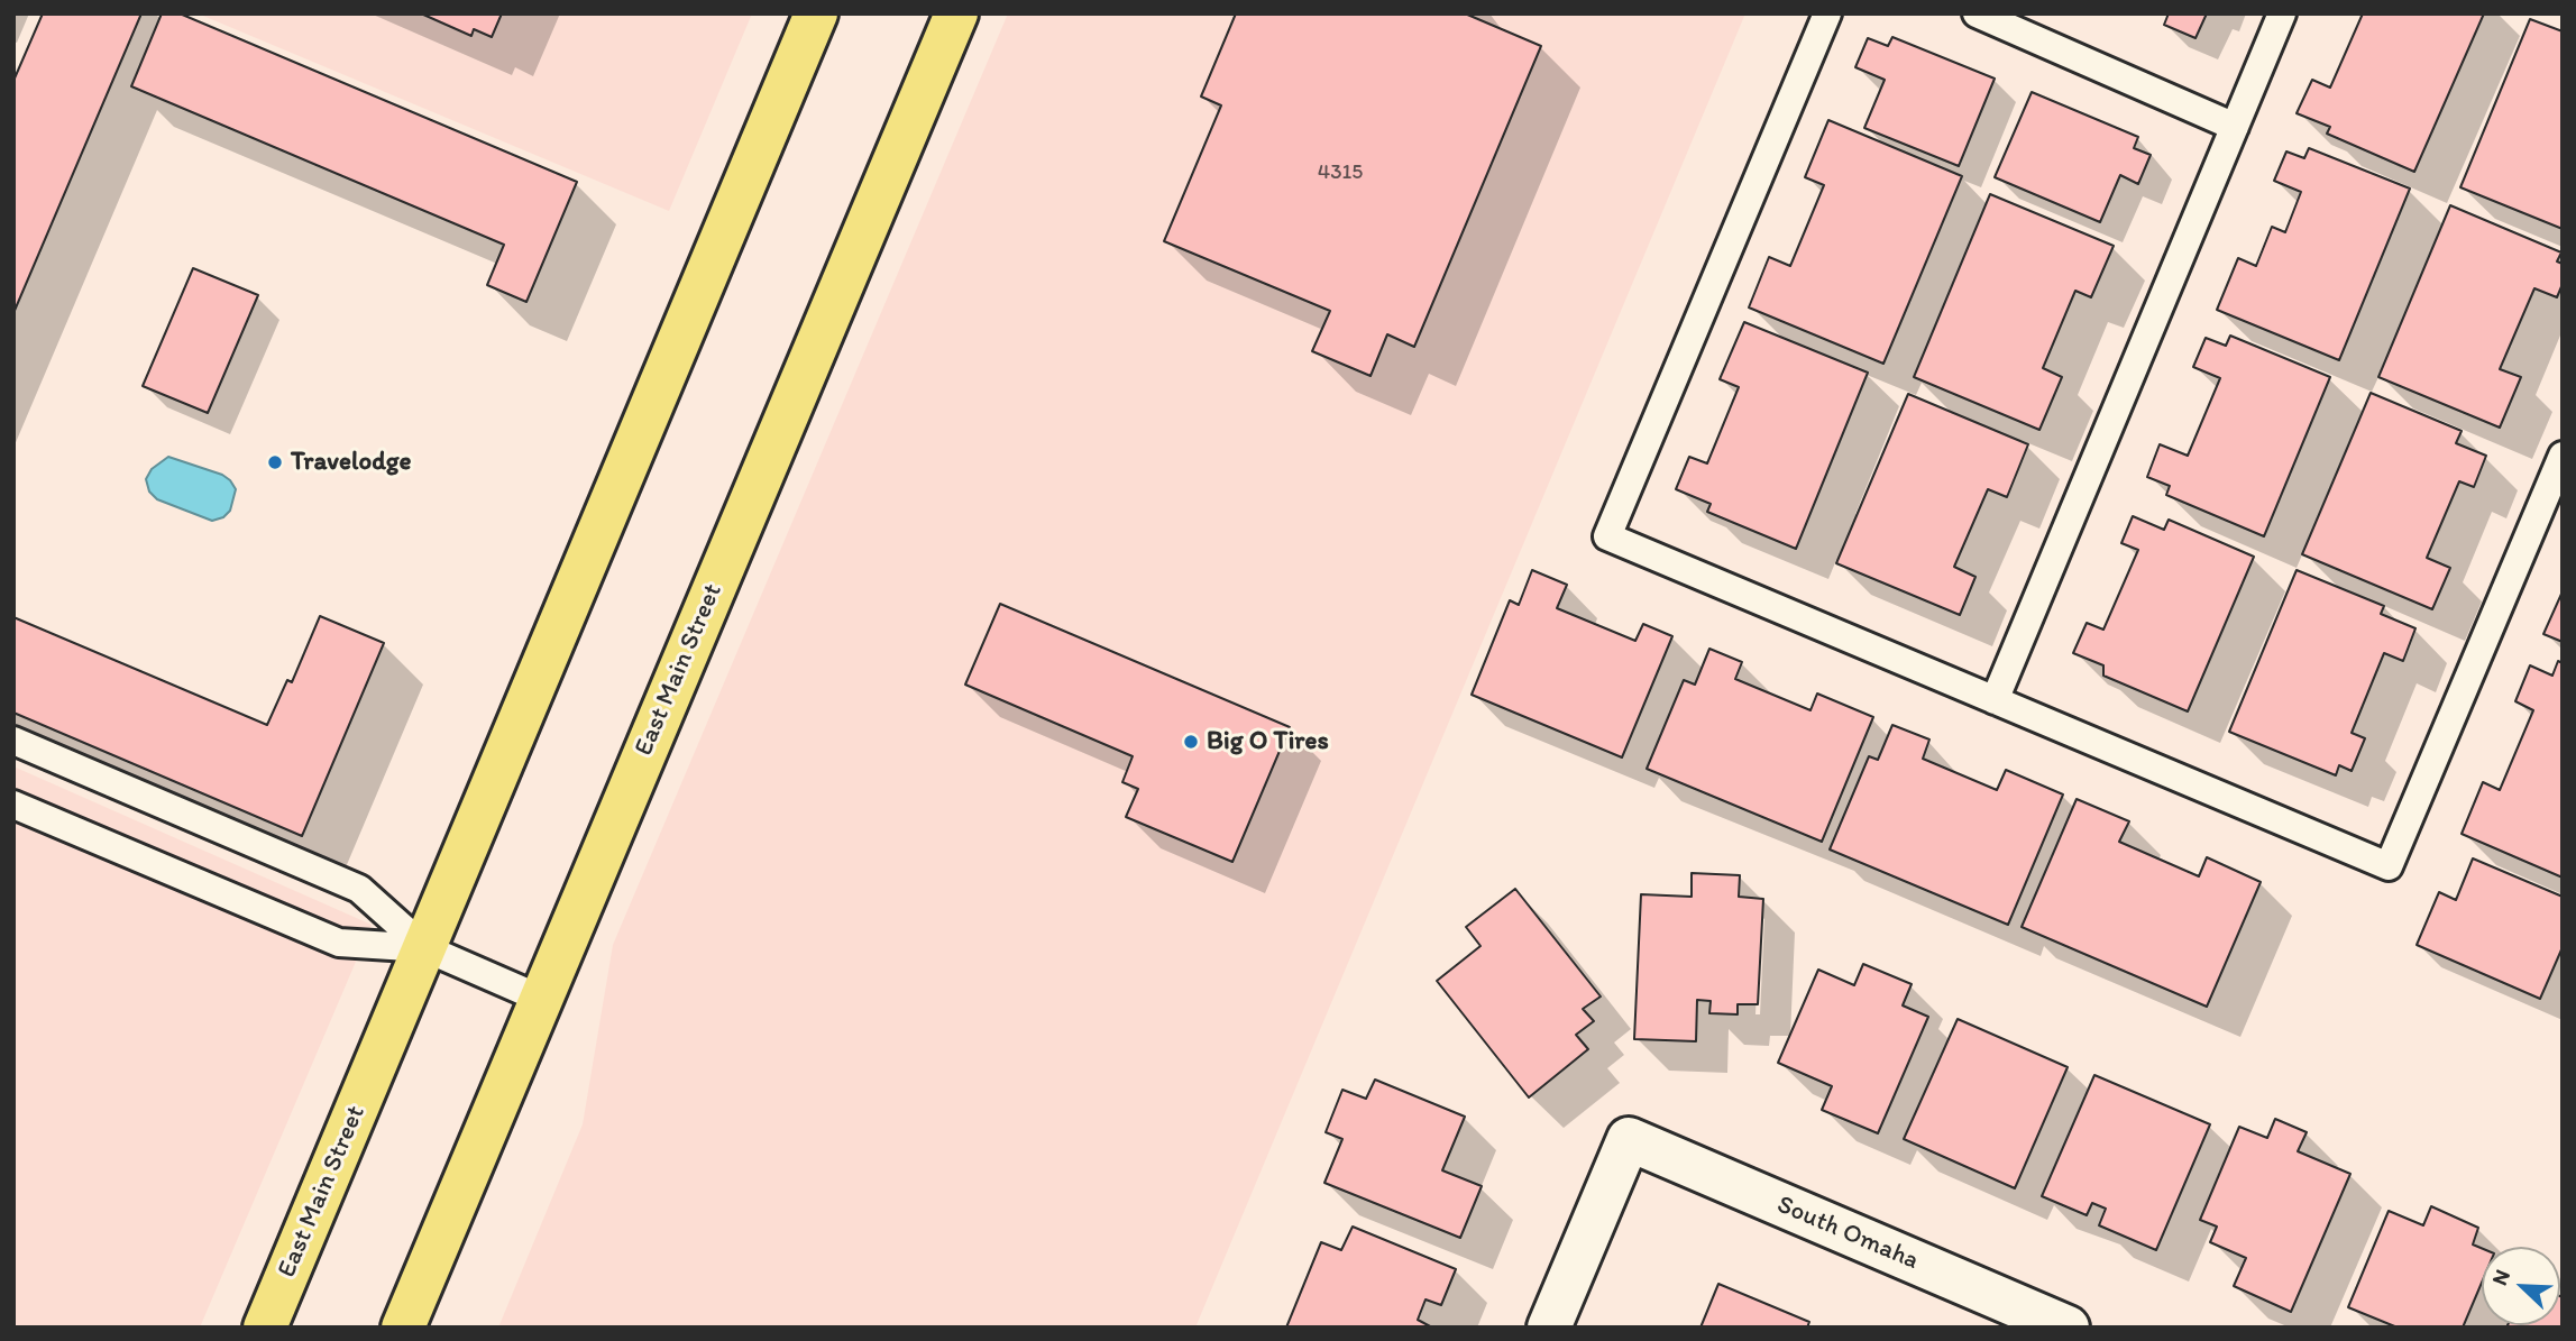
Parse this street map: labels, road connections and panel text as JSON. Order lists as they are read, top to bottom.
{
  "streets": {
    "main road": ["East Main Street"],
    "street": ["South Omaha"]
  },
  "places": ["Travelodge", "Big O Tires"],
  "house_numbers": ["4315"],
  "north": "top left"
}
